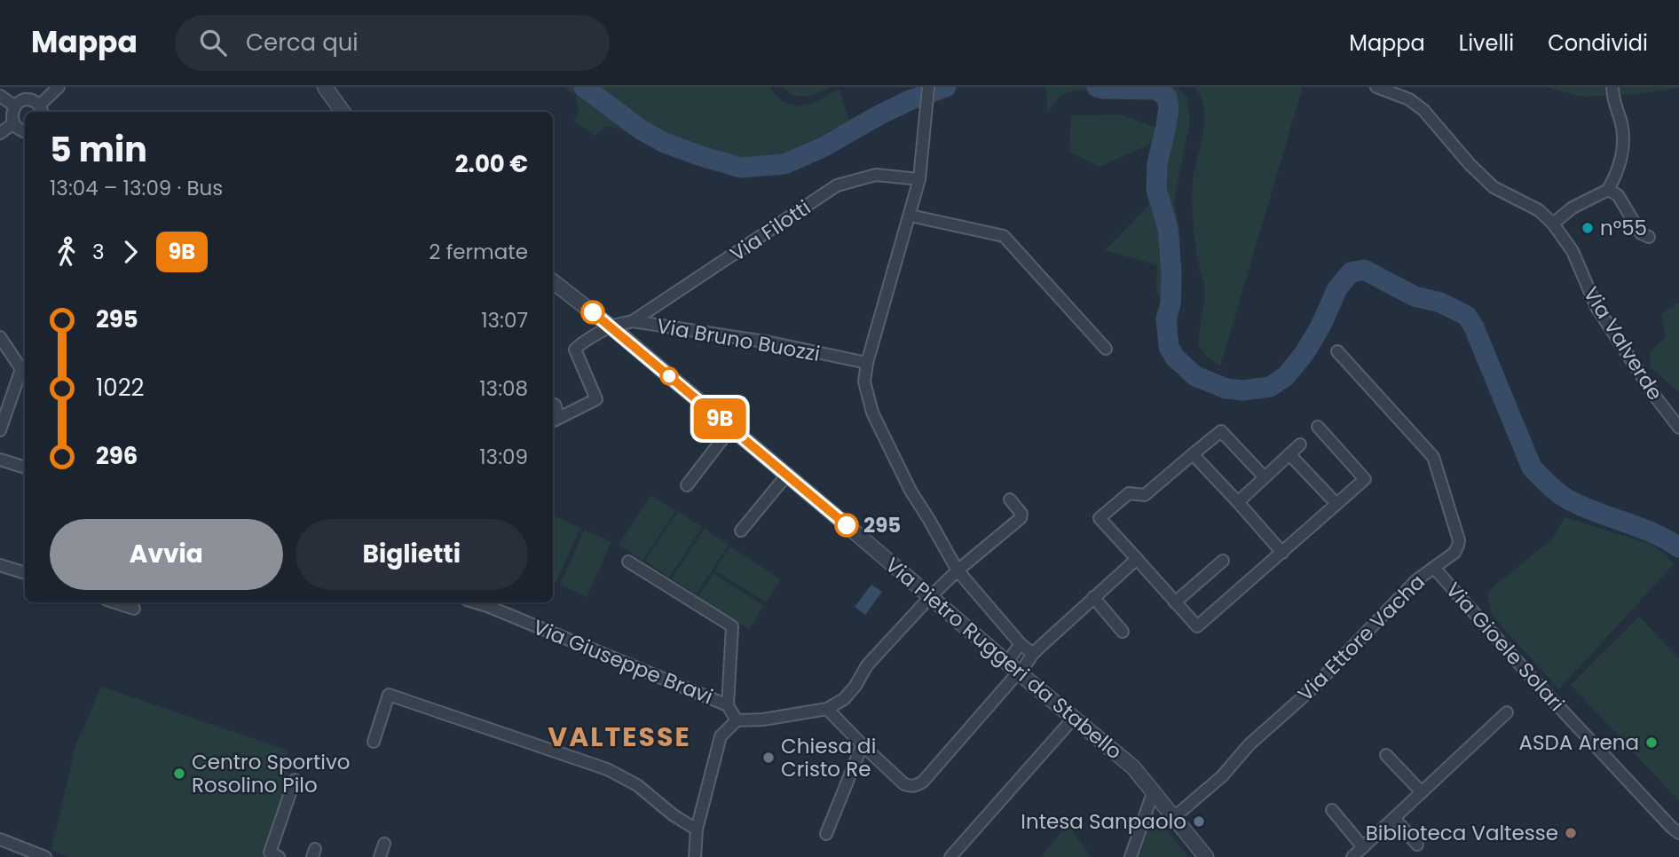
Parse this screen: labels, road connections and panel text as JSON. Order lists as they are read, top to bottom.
{
  "streets": {
    "street": [
      "Via Filotti",
      "Via Bruno Buozzi",
      "Via Valverde",
      "Via Ettore Vacha",
      "Via Gioele Solari",
      "Via Pietro Ruggeri da Stabello",
      "Via Giuseppe Bravi"
    ]
  },
  "crossings": [
    ["Via Filotti", "Via Bruno Buozzi"],
    ["Via Bruno Buozzi", "Via Pietro Ruggeri da Stabello"],
    ["Via Ettore Vacha", "Via Gioele Solari"],
    ["Via Ettore Vacha", "Via Pietro Ruggeri da Stabello"]
  ],
  "districts": ["VALTESSE"],
  "places": [
    "n°55",
    "295",
    "ASDA Arena",
    "Chiesa di Cristo Re",
    "Centro Sportivo Rosolino Pilo",
    "Intesa Sanpaolo",
    "Biblioteca Valtesse"
  ],
  "lines": ["bus line 9B"],
  "page": {
    "header": "Mappa",
    "search": "Cerca qui",
    "nav": ["Mappa", "Livelli", "Condividi"],
    "on_map": "9B",
    "heading": ["5 min", "13:04 – 13:09 · Bus", "2.00 €"],
    "legs": ["3", "9B", "2 fermate"],
    "list": [
      {
        "name": "295",
        "value": "13:07"
      },
      {
        "name": "1022",
        "value": "13:08"
      },
      {
        "name": "296",
        "value": "13:09"
      }
    ],
    "buttons": ["Avvia", "Biglietti"]
  }
}
